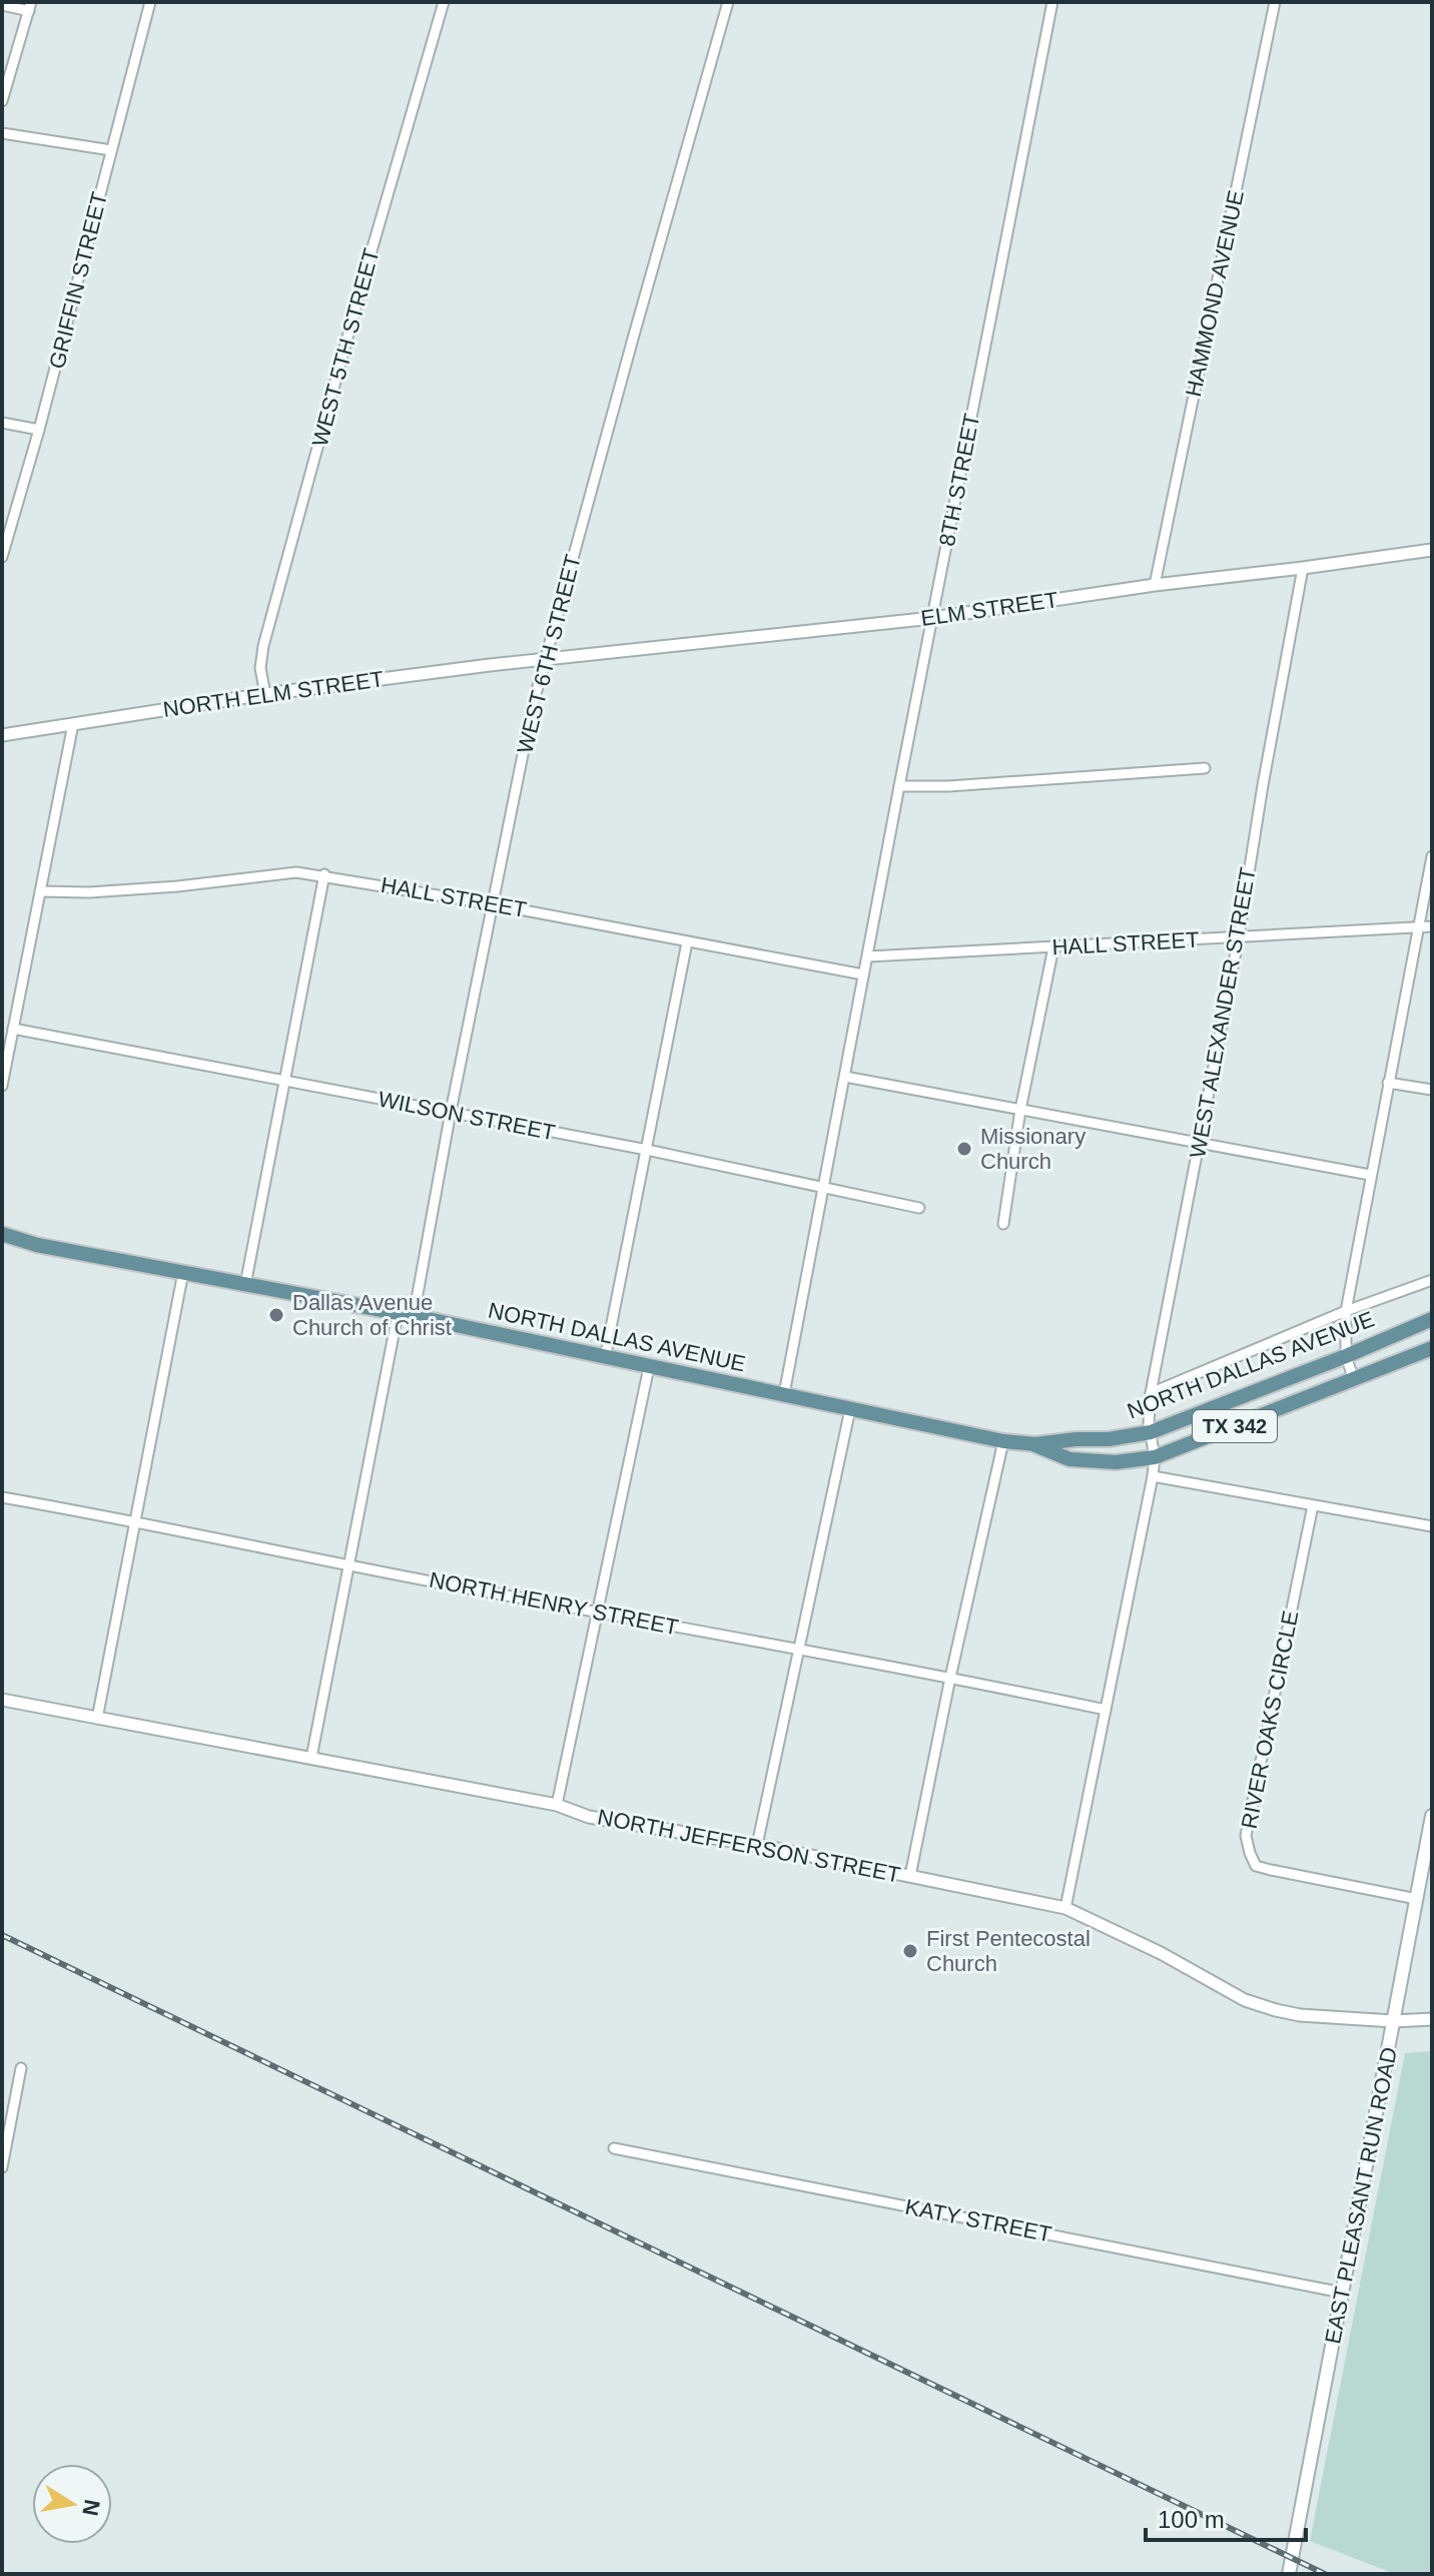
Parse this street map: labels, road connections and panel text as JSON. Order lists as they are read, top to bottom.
{
  "streets": {
    "main road": ["NORTH DALLAS AVENUE", "TX 342", "EAST PLEASANT RUN ROAD"],
    "street": [
      "GRIFFIN STREET",
      "HAMMOND AVENUE",
      "WEST 5TH STREET",
      "8TH STREET",
      "ELM STREET",
      "WEST 6TH STREET",
      "NORTH ELM STREET",
      "HALL STREET",
      "WEST ALEXANDER STREET",
      "WILSON STREET",
      "NORTH HENRY STREET",
      "RIVER OAKS CIRCLE",
      "NORTH JEFFERSON STREET",
      "KATY STREET"
    ]
  },
  "crossings": [
    ["HAMMOND AVENUE", "ELM STREET"],
    ["WEST 5TH STREET", "NORTH ELM STREET"],
    ["8TH STREET", "ELM STREET"],
    ["8TH STREET", "HALL STREET"],
    ["ELM STREET", "WEST 6TH STREET"],
    ["ELM STREET", "NORTH ELM STREET"],
    ["ELM STREET", "WEST ALEXANDER STREET"],
    ["WEST 6TH STREET", "NORTH ELM STREET"],
    ["WEST 6TH STREET", "HALL STREET"],
    ["WEST 6TH STREET", "WILSON STREET"],
    ["WEST 6TH STREET", "NORTH DALLAS AVENUE"],
    ["HALL STREET", "WEST ALEXANDER STREET"],
    ["WEST ALEXANDER STREET", "NORTH DALLAS AVENUE"],
    ["WEST ALEXANDER STREET", "NORTH HENRY STREET"],
    ["WEST ALEXANDER STREET", "NORTH JEFFERSON STREET"],
    ["RIVER OAKS CIRCLE", "EAST PLEASANT RUN ROAD"],
    ["NORTH JEFFERSON STREET", "EAST PLEASANT RUN ROAD"],
    ["EAST PLEASANT RUN ROAD", "KATY STREET"]
  ],
  "places": ["Missionary Church", "Dallas Avenue Church of Christ", "First Pentecostal Church"],
  "scale_bar": "100 m",
  "north": "right"
}
